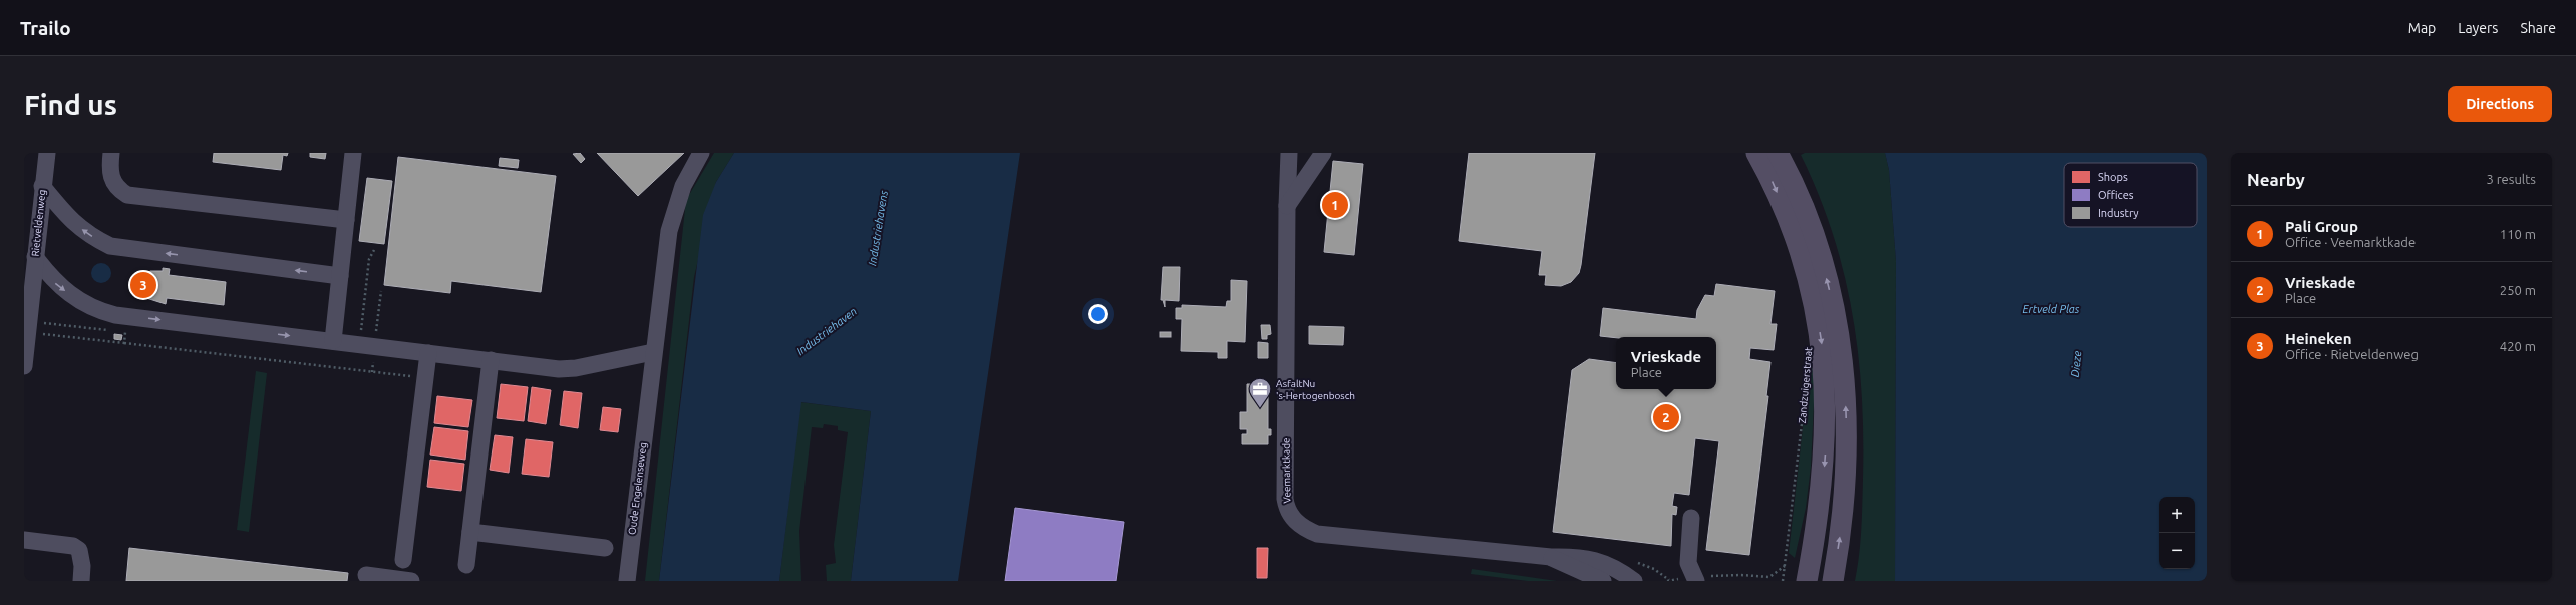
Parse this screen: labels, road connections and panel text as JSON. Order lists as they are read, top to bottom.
{
  "streets": {
    "main road": ["Zandzuigerstraat"],
    "street": ["Rietveldenweg", "Veemarktkade", "Oude Engelenseweg"]
  },
  "water": [
    "Industriehavens",
    "Ertveld Plas",
    "Industriehaven",
    "Dieze"
  ],
  "places": {
    "office": ["AsfaltNu 's-Hertogenbosch"]
  },
  "legend": ["Shops", "Offices", "Industry"],
  "page": {
    "header": "Trailo",
    "nav": ["Map", "Layers", "Share"],
    "buttons": "Directions",
    "title": "Find us",
    "heading": ["Nearby", "3 results"],
    "pins": ["1", "3", "2"],
    "list": [
      {
        "mark": "1",
        "name": "Pali Group",
        "note": "Office · Veemarktkade",
        "value": "110 m"
      },
      {
        "mark": "2",
        "name": "Vrieskade",
        "note": "Place",
        "value": "250 m"
      },
      {
        "mark": "3",
        "name": "Heineken",
        "note": "Office · Rietveldenweg",
        "value": "420 m"
      }
    ],
    "popup": ["Vrieskade", "Place"],
    "map_buttons": ["+", "−"]
  }
}
